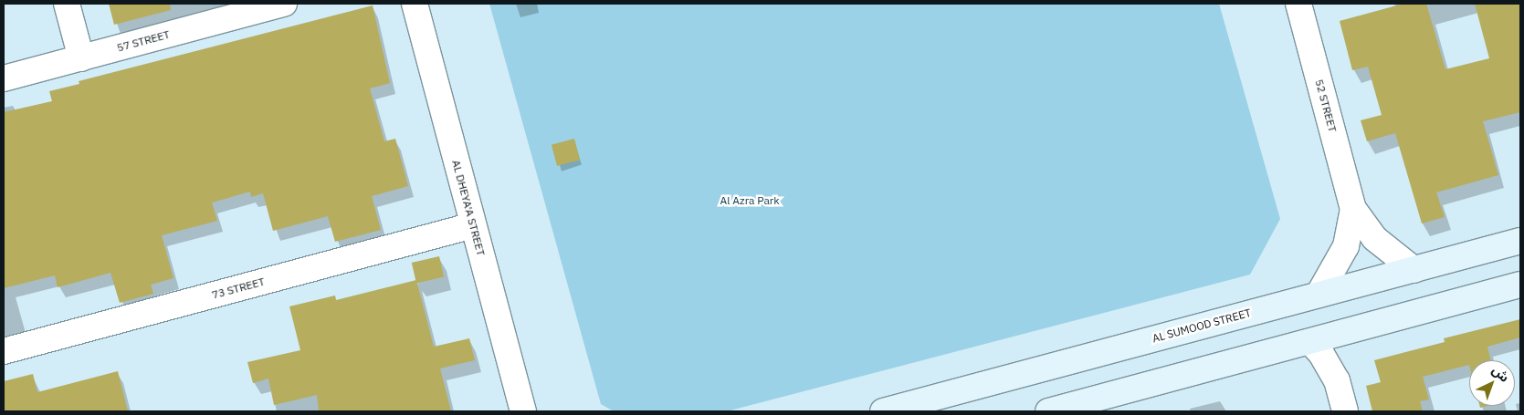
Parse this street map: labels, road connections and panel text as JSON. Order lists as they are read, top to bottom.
{
  "streets": {
    "street": [
      "57 STREET",
      "52 STREET",
      "AL DHEYA'A STREET",
      "73 STREET",
      "AL SUMOOD STREET"
    ]
  },
  "crossings": [
    ["52 STREET", "AL SUMOOD STREET"],
    ["AL DHEYA'A STREET", "73 STREET"]
  ],
  "parks": ["Al Azra Park"],
  "north": "top right"
}
